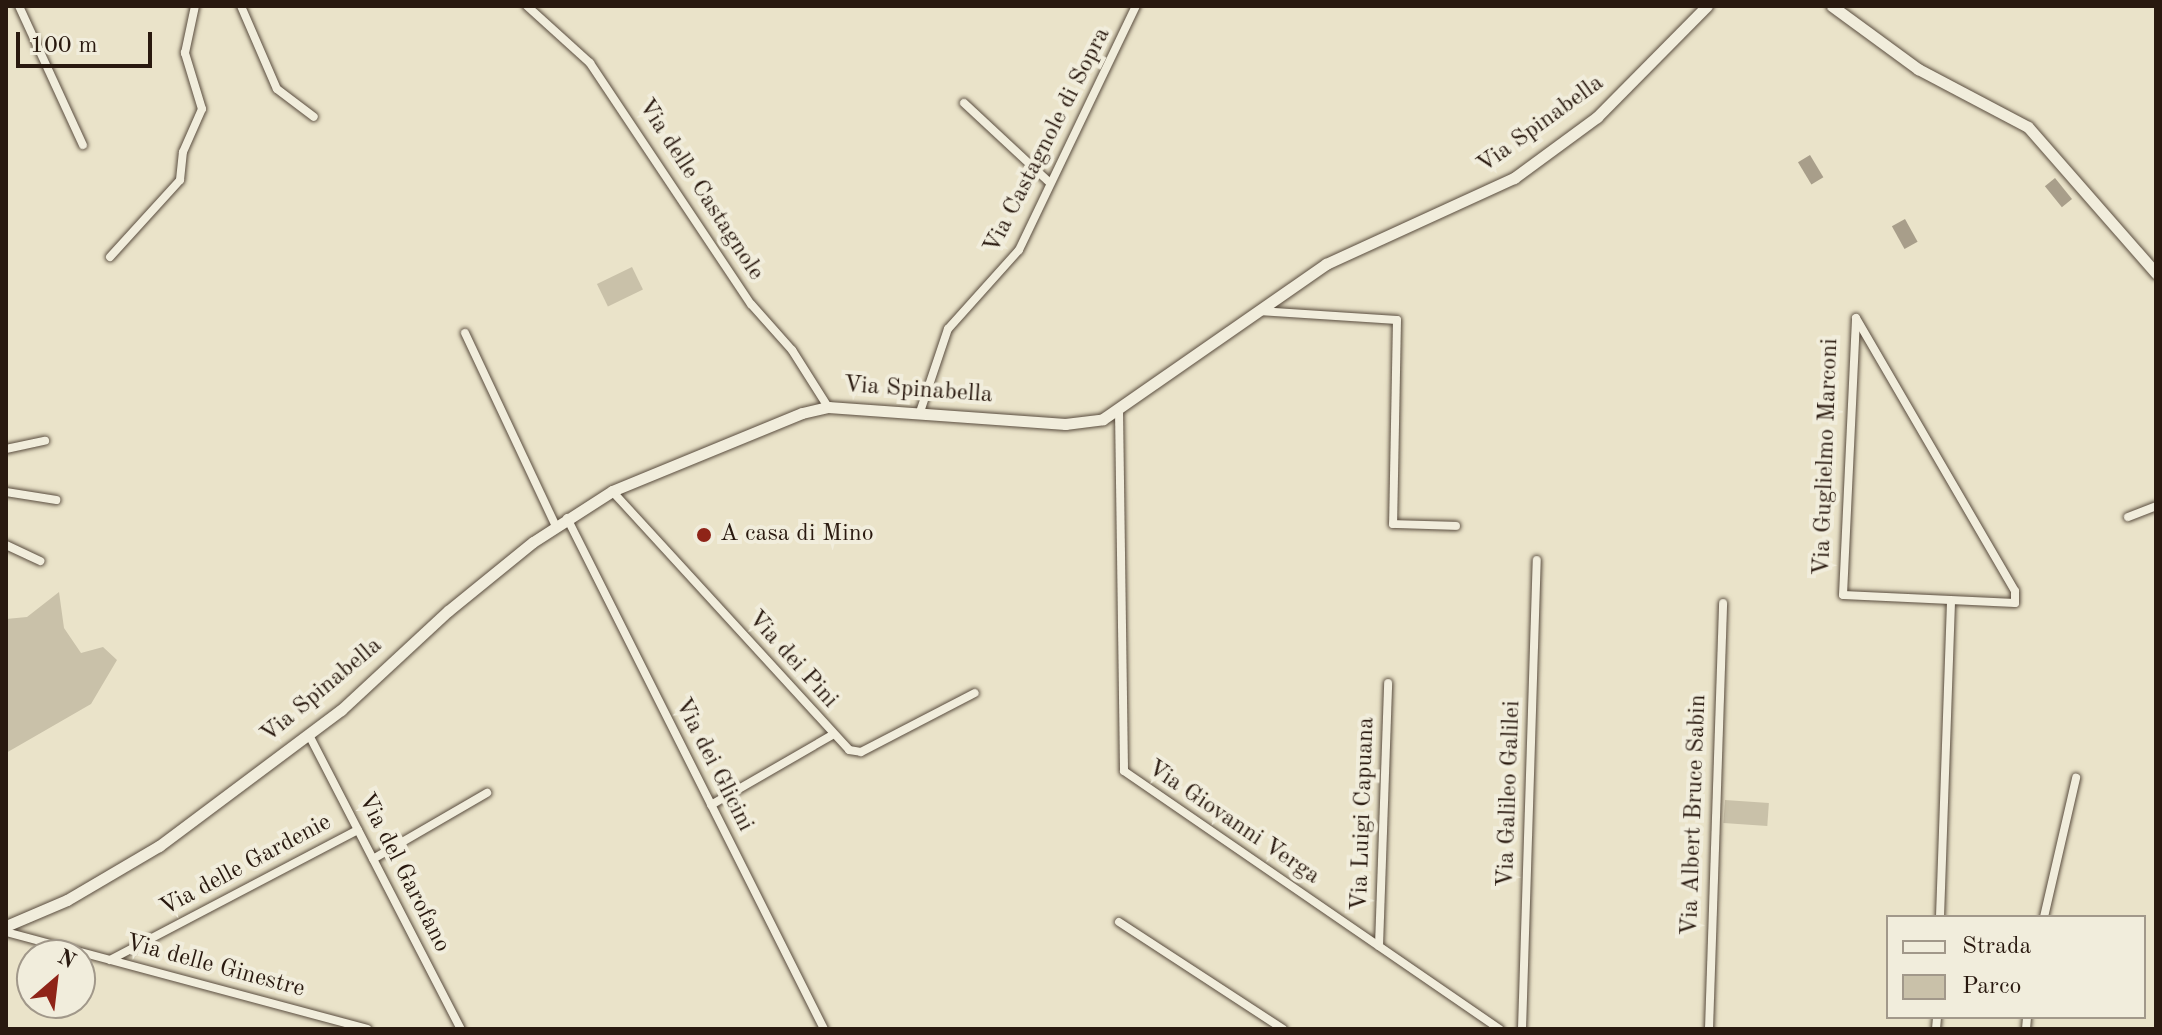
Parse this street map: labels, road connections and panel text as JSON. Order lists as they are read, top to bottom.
{
  "streets": {
    "street": [
      "Via Spinabella",
      "Via Castagnole di Sopra",
      "Via delle Castagnole",
      "Via Guglielmo Marconi",
      "Via dei Pini",
      "Via dei Glicini",
      "Via Galileo Galilei",
      "Via Luigi Capuana",
      "Via Albert Bruce Sabin",
      "Via Giovanni Verga",
      "Via delle Gardenie",
      "Via del Garofano",
      "Via delle Ginestre"
    ]
  },
  "crossings": [
    ["Via Spinabella", "Via Castagnole di Sopra"],
    ["Via Spinabella", "Via delle Castagnole"],
    ["Via Spinabella", "Via dei Pini"],
    ["Via Spinabella", "Via dei Glicini"],
    ["Via Spinabella", "Via Giovanni Verga"],
    ["Via Spinabella", "Via del Garofano"],
    ["Via Spinabella", "Via delle Ginestre"],
    ["Via Luigi Capuana", "Via Giovanni Verga"],
    ["Via delle Gardenie", "Via del Garofano"],
    ["Via delle Gardenie", "Via delle Ginestre"]
  ],
  "places": ["A casa di Mino"],
  "legend": ["Strada", "Parco"],
  "scale_bar": "100 m",
  "north": "top right"
}
